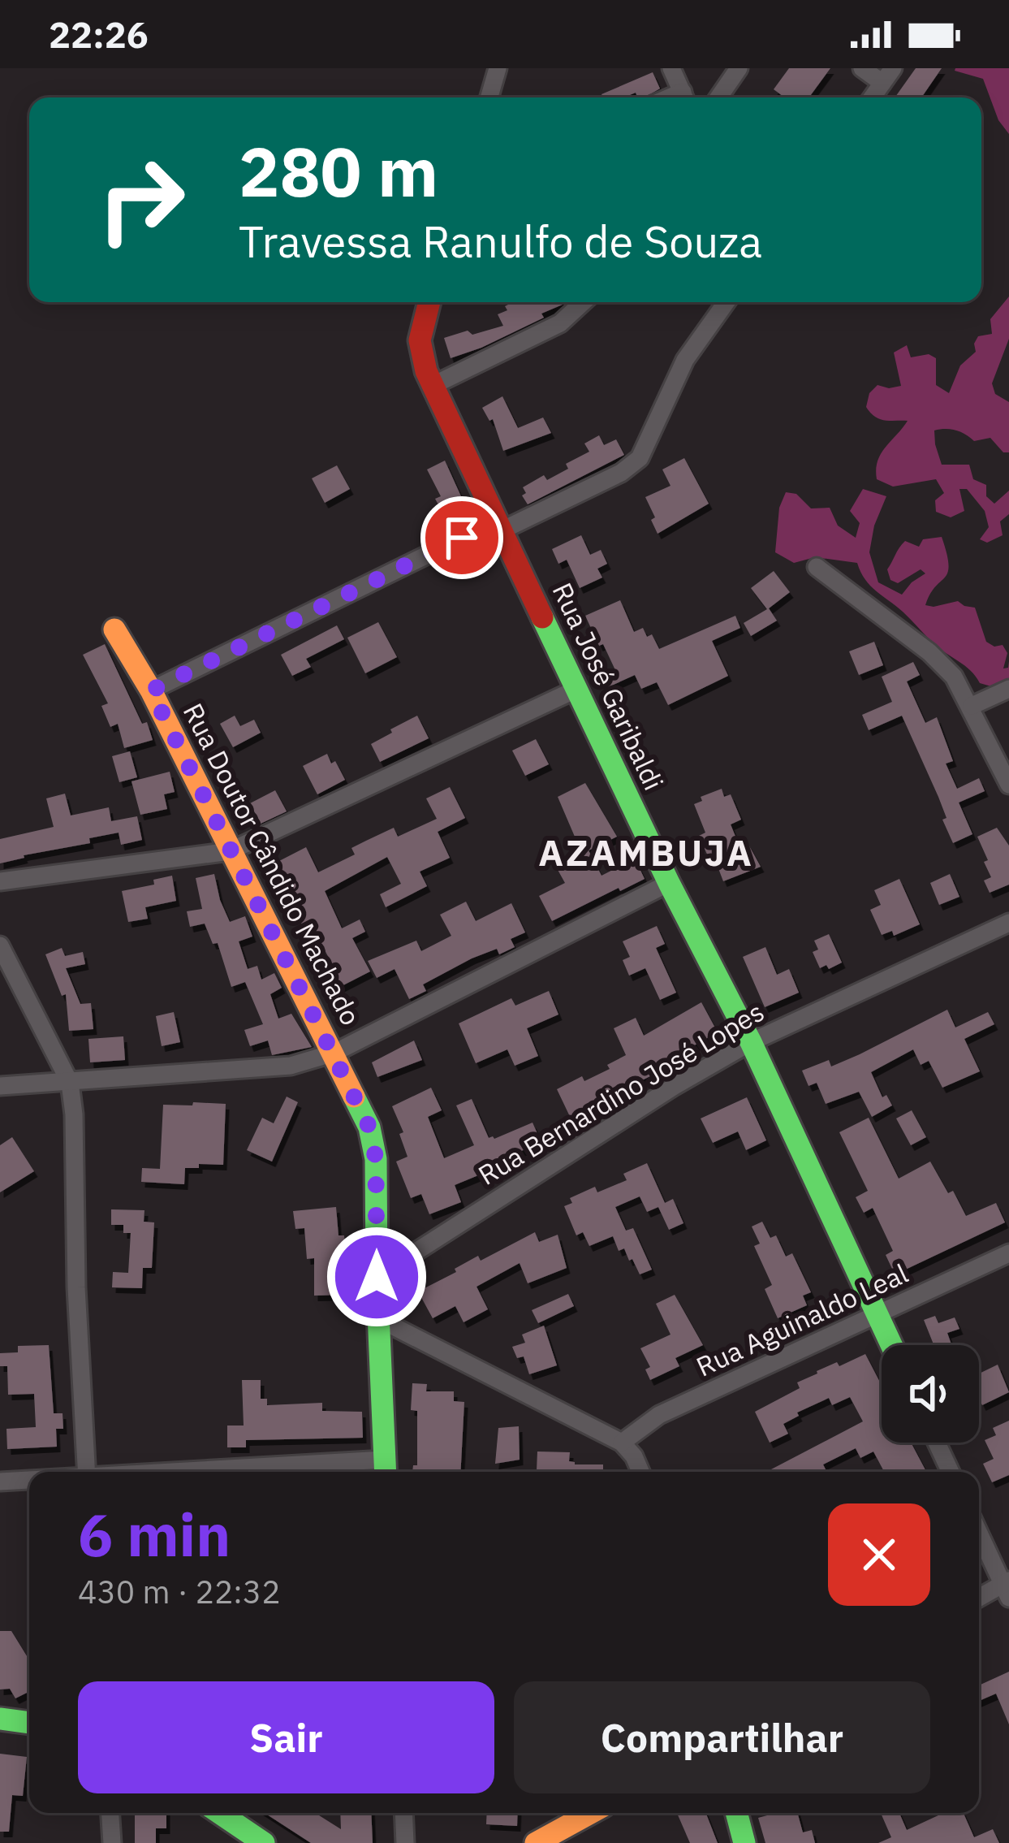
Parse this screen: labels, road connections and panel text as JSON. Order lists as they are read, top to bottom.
{
  "streets": {
    "street": [
      "Rua José Garibaldi",
      "Rua Doutor Cândido Machado",
      "Rua Bernardino José Lopes",
      "Rua Aguinaldo Leal"
    ]
  },
  "crossings": [
    ["Rua José Garibaldi", "Rua Bernardino José Lopes"],
    ["Rua José Garibaldi", "Rua Aguinaldo Leal"],
    ["Rua Doutor Cândido Machado", "Rua Bernardino José Lopes"]
  ],
  "districts": ["AZAMBUJA"],
  "page": {
    "status": "22:26",
    "turn": ["280 m", "Travessa Ranulfo de Souza"],
    "heading": ["6 min", "430 m · 22:32"],
    "buttons": ["Sair", "Compartilhar"]
  }
}
